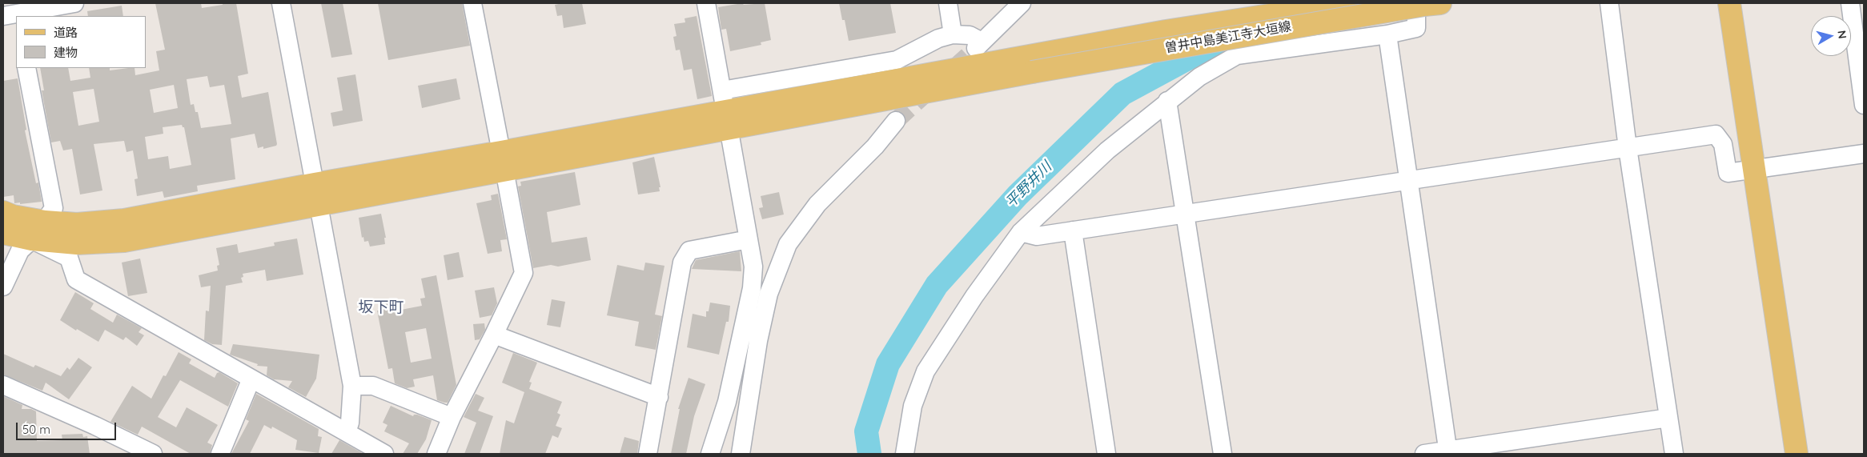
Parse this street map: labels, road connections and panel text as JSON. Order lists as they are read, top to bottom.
{
  "streets": {
    "main road": ["曽井中島美江寺大垣線"]
  },
  "districts": ["坂下町"],
  "water": ["平野井川"],
  "legend": ["道路", "建物"],
  "scale_bar": "50 m",
  "north": "right"
}
